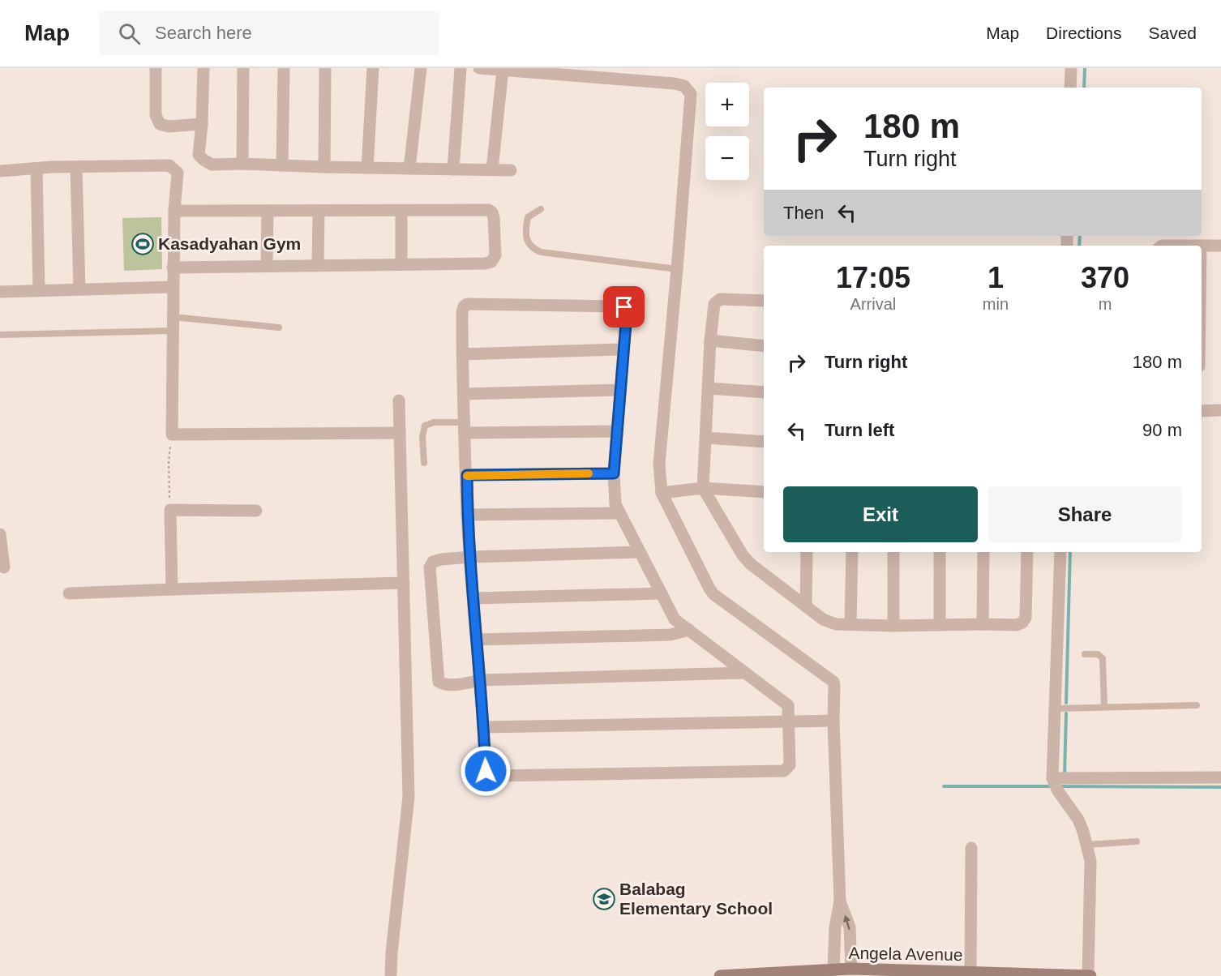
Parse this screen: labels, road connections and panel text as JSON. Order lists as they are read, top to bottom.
{
  "streets": {
    "main road": ["Angela Avenue"]
  },
  "places": {
    "sports": ["Kasadyahan Gym"],
    "school or university": ["Balabag Elementary School"]
  },
  "page": {
    "header": "Map",
    "search": "Search here",
    "nav": ["Map", "Directions", "Saved"],
    "map_buttons": ["+", "−"],
    "turn": ["180 m", "Turn right"],
    "then": "Then",
    "eta": [
      "17:05",
      "Arrival",
      "1",
      "min",
      "370",
      "m"
    ],
    "list": [
      {
        "name": "Turn right",
        "value": "180 m"
      },
      {
        "name": "Turn left",
        "value": "90 m"
      }
    ],
    "buttons": ["Exit", "Share"]
  }
}
